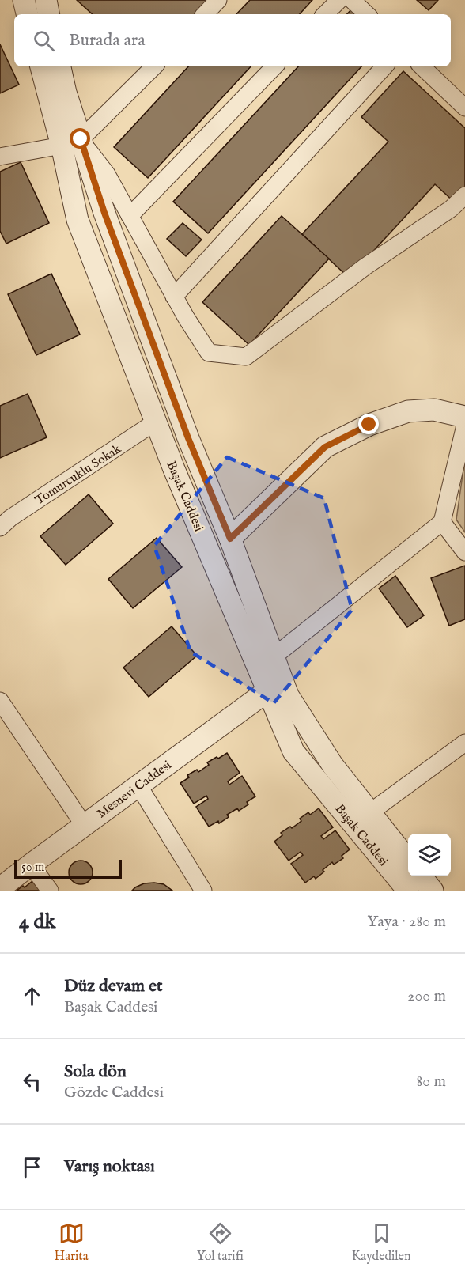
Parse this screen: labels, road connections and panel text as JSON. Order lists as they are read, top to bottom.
{
  "streets": {
    "street": ["Tomurcuklu Sokak", "Başak Caddesi", "Mesnevi Caddesi"]
  },
  "crossings": [
    ["Tomurcuklu Sokak", "Başak Caddesi"],
    ["Başak Caddesi", "Mesnevi Caddesi"]
  ],
  "scale_bar": "50 m",
  "page": {
    "search": "Burada ara",
    "scale": "50 m",
    "heading": ["4 dk", "Yaya · 280 m"],
    "list": [
      ["Düz devam et", "Başak Caddesi", "200 m"],
      ["Sola dön", "Gözde Caddesi", "80 m"],
      "Varış noktası"
    ],
    "nav": ["Harita", "Yol tarifi", "Kaydedilen"]
  }
}
